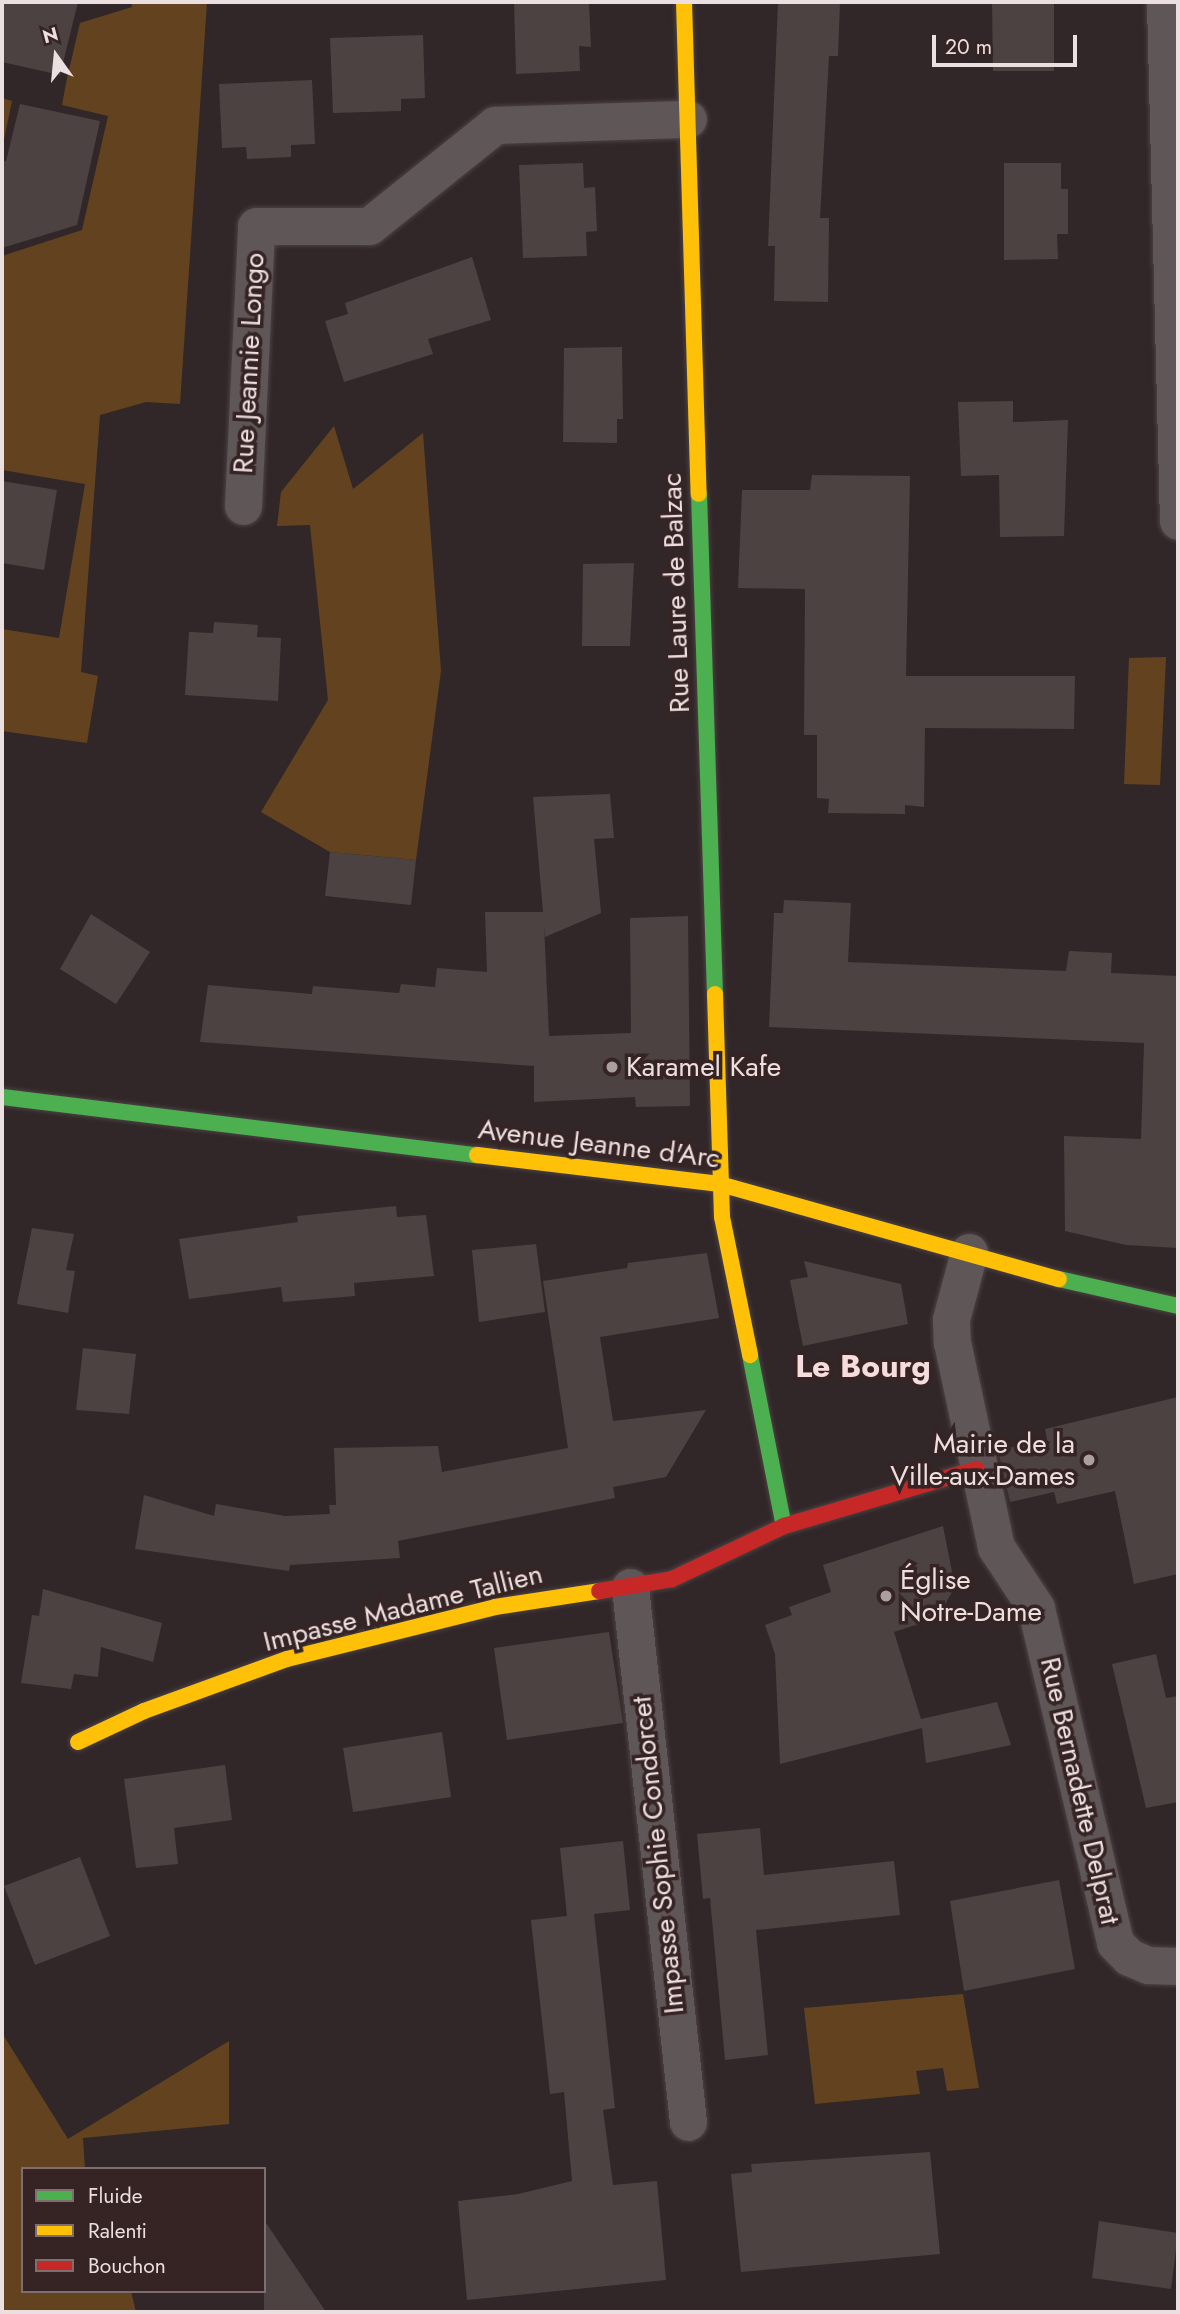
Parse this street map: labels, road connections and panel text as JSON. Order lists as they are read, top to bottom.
{
  "streets": {
    "street": [
      "Rue Jeannie Longo",
      "Rue Laure de Balzac",
      "Avenue Jeanne d'Arc",
      "Impasse Madame Tallien",
      "Rue Bernadette Delprat",
      "Impasse Sophie Condorcet"
    ]
  },
  "crossings": [
    ["Rue Jeannie Longo", "Rue Laure de Balzac"],
    ["Rue Laure de Balzac", "Avenue Jeanne d'Arc"],
    ["Rue Laure de Balzac", "Impasse Madame Tallien"],
    ["Avenue Jeanne d'Arc", "Rue Bernadette Delprat"],
    ["Impasse Madame Tallien", "Rue Bernadette Delprat"],
    ["Impasse Madame Tallien", "Impasse Sophie Condorcet"]
  ],
  "districts": ["Le Bourg"],
  "places": ["Karamel Kafe", "Mairie de la Ville-aux-Dames", "Église Notre-Dame"],
  "legend": ["Fluide", "Ralenti", "Bouchon"],
  "scale_bar": "20 m",
  "north": "top"
}
